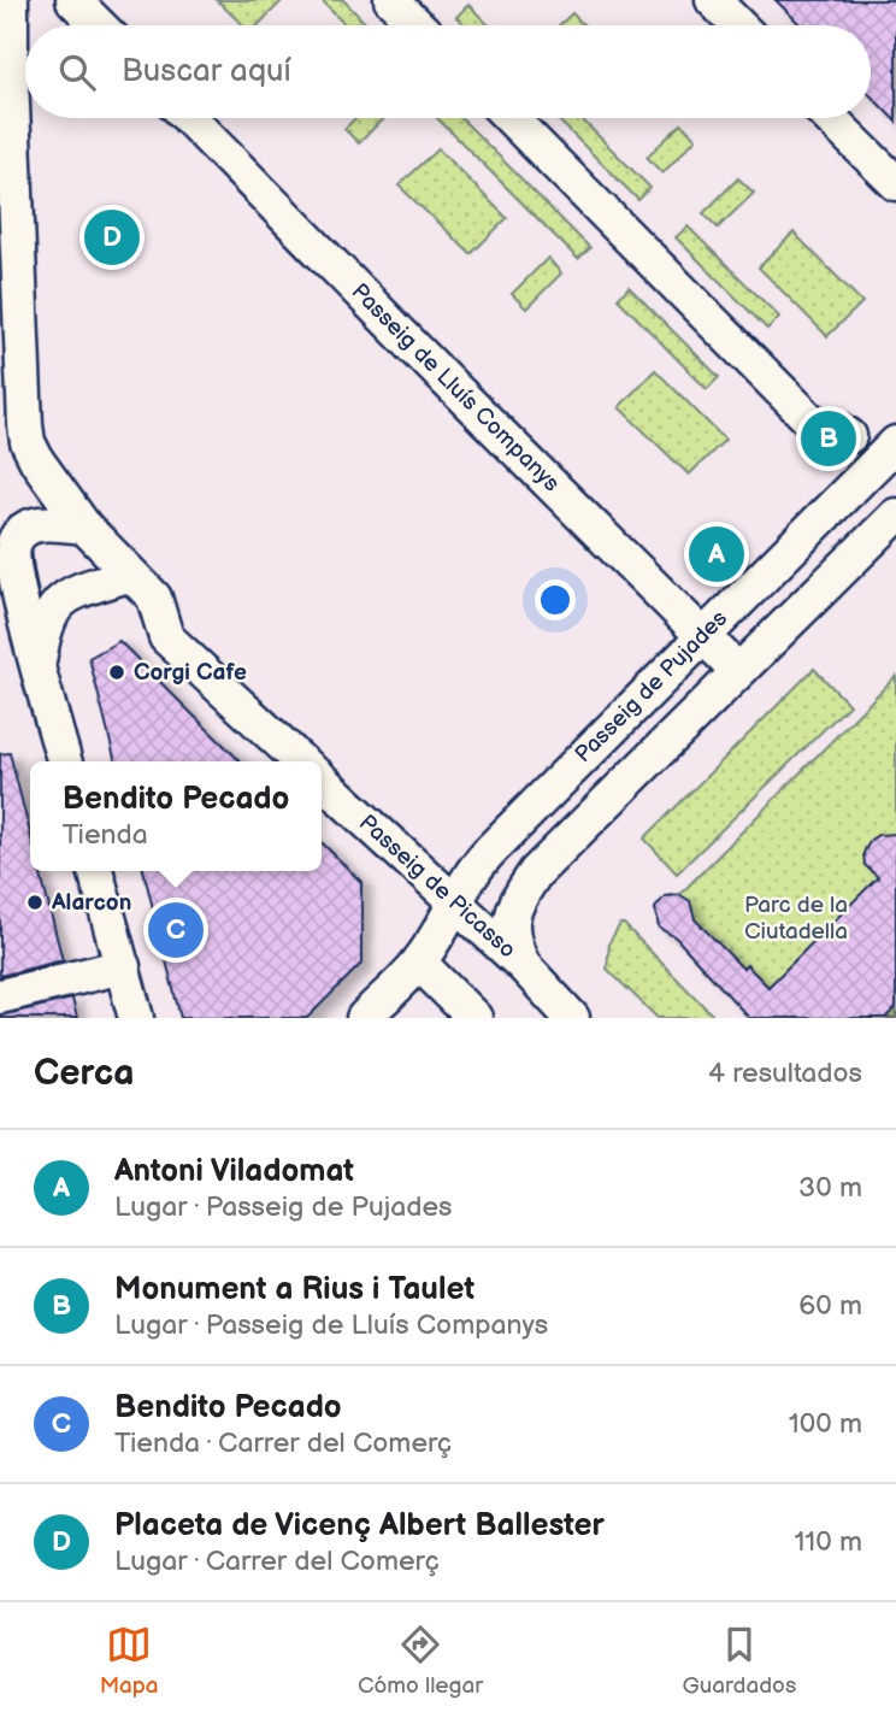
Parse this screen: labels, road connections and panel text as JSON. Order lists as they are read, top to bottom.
{
  "streets": {
    "street": ["Passeig de Lluís Companys", "Passeig de Pujades", "Passeig de Picasso"]
  },
  "crossings": [
    ["Passeig de Lluís Companys", "Passeig de Pujades"],
    ["Passeig de Pujades", "Passeig de Picasso"]
  ],
  "parks": ["Parc de la Ciutadella"],
  "places": ["Corgi Cafe", "Alarcon"],
  "page": {
    "search": "Buscar aquí",
    "pins": [
      "D",
      "B",
      "A",
      "C"
    ],
    "popup": ["Bendito Pecado", "Tienda"],
    "heading": ["Cerca", "4 resultados"],
    "list": [
      {
        "mark": "A",
        "name": "Antoni Viladomat",
        "note": "Lugar · Passeig de Pujades",
        "value": "30 m"
      },
      {
        "mark": "B",
        "name": "Monument a Rius i Taulet",
        "note": "Lugar · Passeig de Lluís Companys",
        "value": "60 m"
      },
      {
        "mark": "C",
        "name": "Bendito Pecado",
        "note": "Tienda · Carrer del Comerç",
        "value": "100 m"
      },
      {
        "mark": "D",
        "name": "Placeta de Vicenç Albert Ballester",
        "note": "Lugar · Carrer del Comerç",
        "value": "110 m"
      }
    ],
    "nav": ["Mapa", "Cómo llegar", "Guardados"]
  }
}
